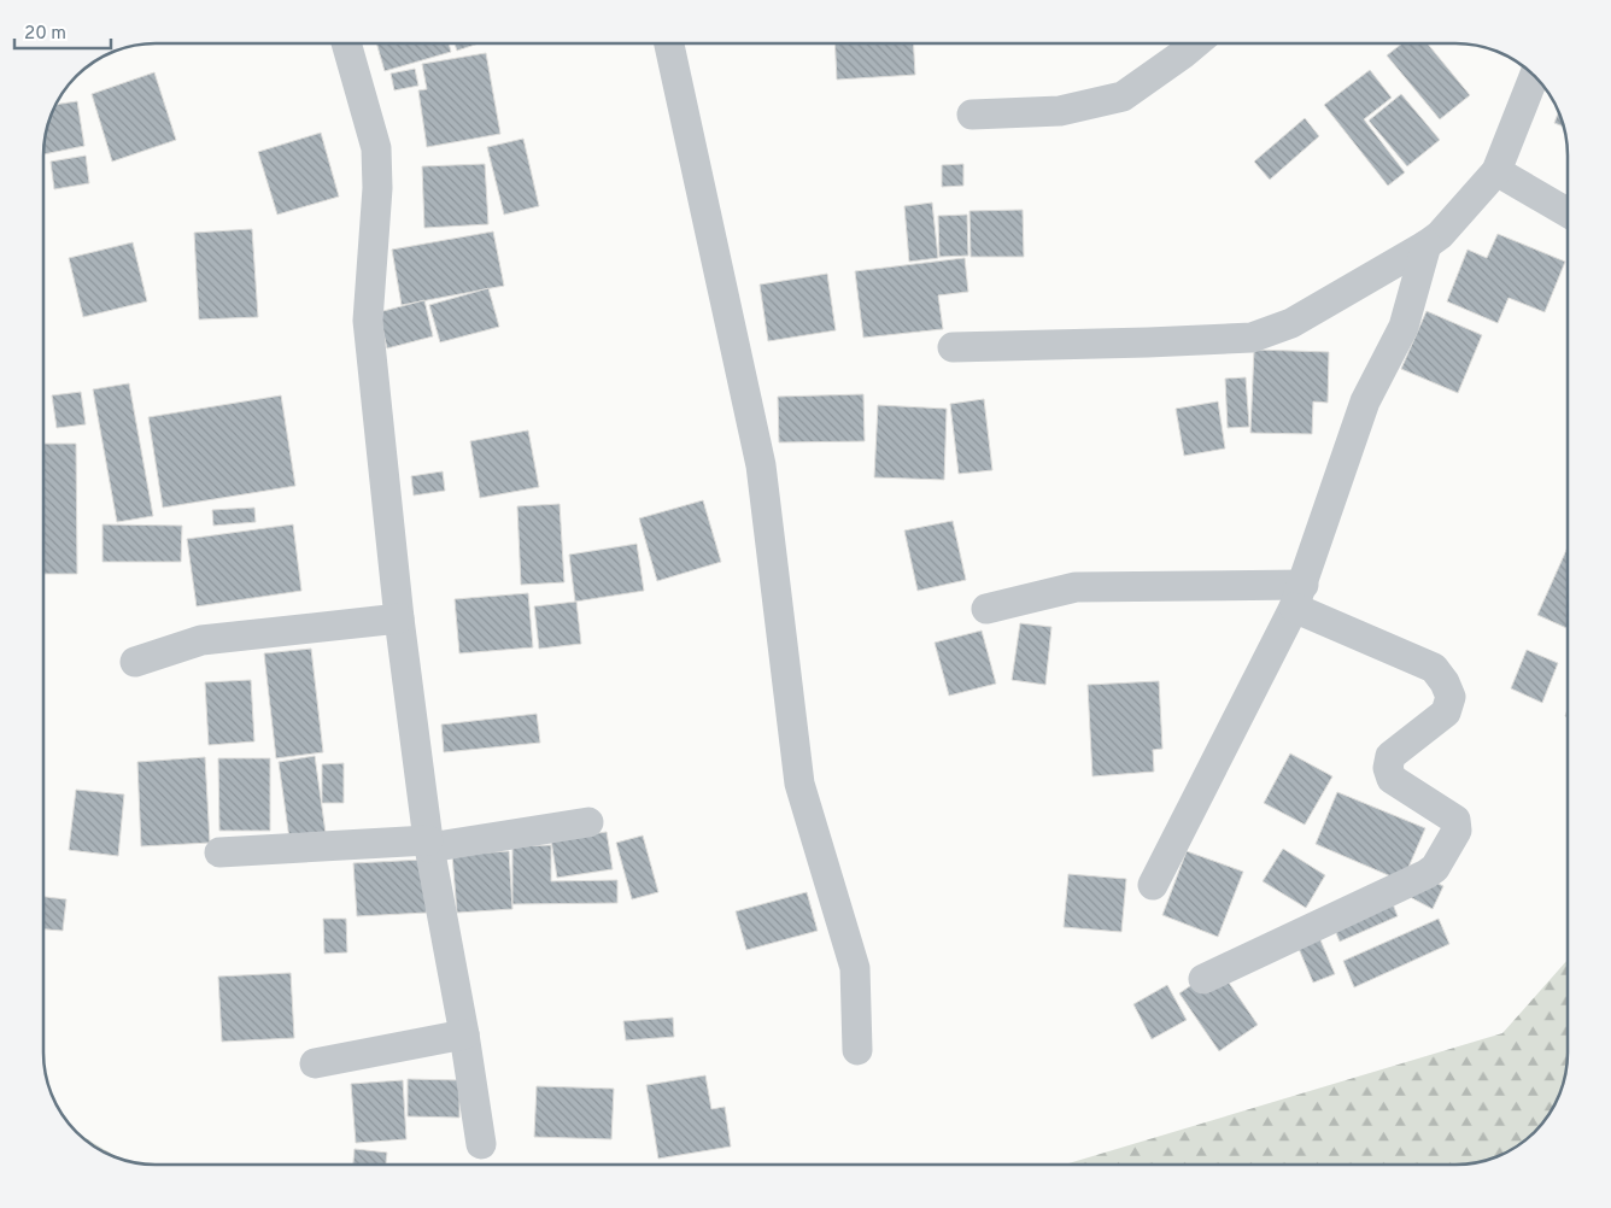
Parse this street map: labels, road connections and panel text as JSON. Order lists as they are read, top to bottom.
{
  "scale_bar": "20 m"
}
